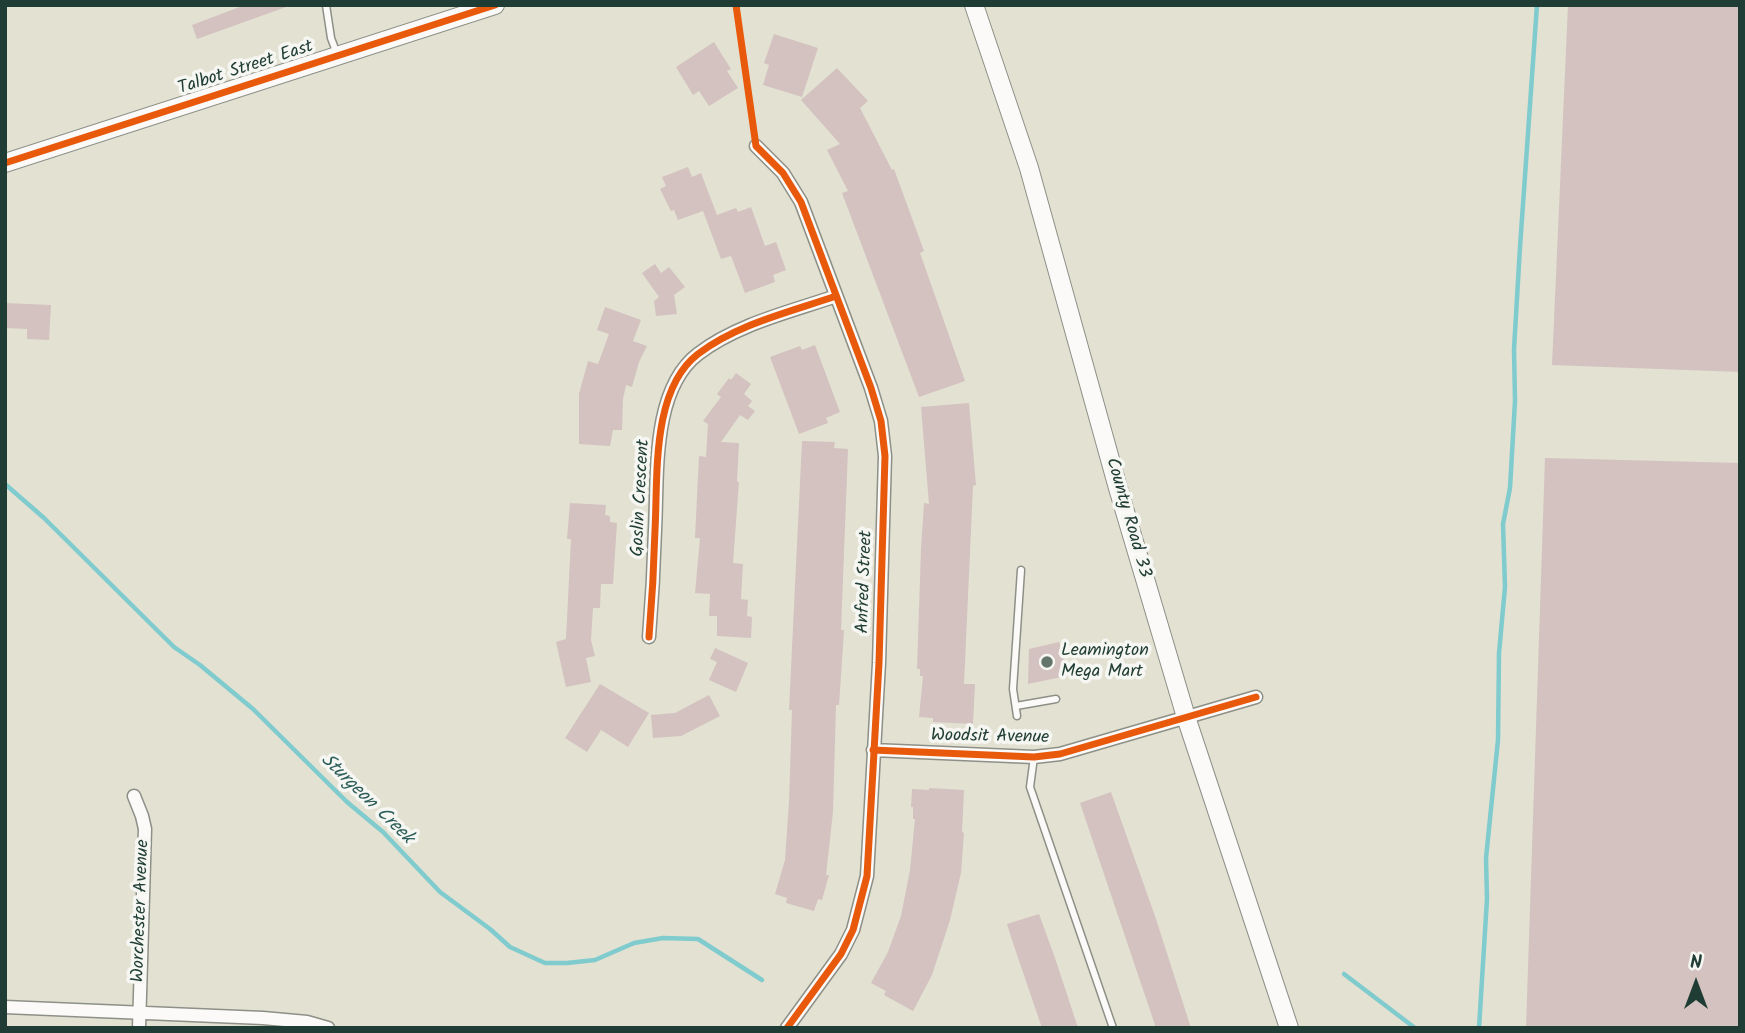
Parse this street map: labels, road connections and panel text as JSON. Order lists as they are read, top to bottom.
{
  "streets": {
    "main road": ["Talbot Street East", "County Road 33"],
    "street": [
      "Goslin Crescent",
      "Anfred Street",
      "Woodsit Avenue",
      "Worchester Avenue"
    ]
  },
  "crossings": [
    ["Goslin Crescent", "Anfred Street"],
    ["County Road 33", "Woodsit Avenue"],
    ["Anfred Street", "Woodsit Avenue"]
  ],
  "water": ["Sturgeon Creek"],
  "places": ["Leamington Mega Mart"],
  "north": "top"
}
